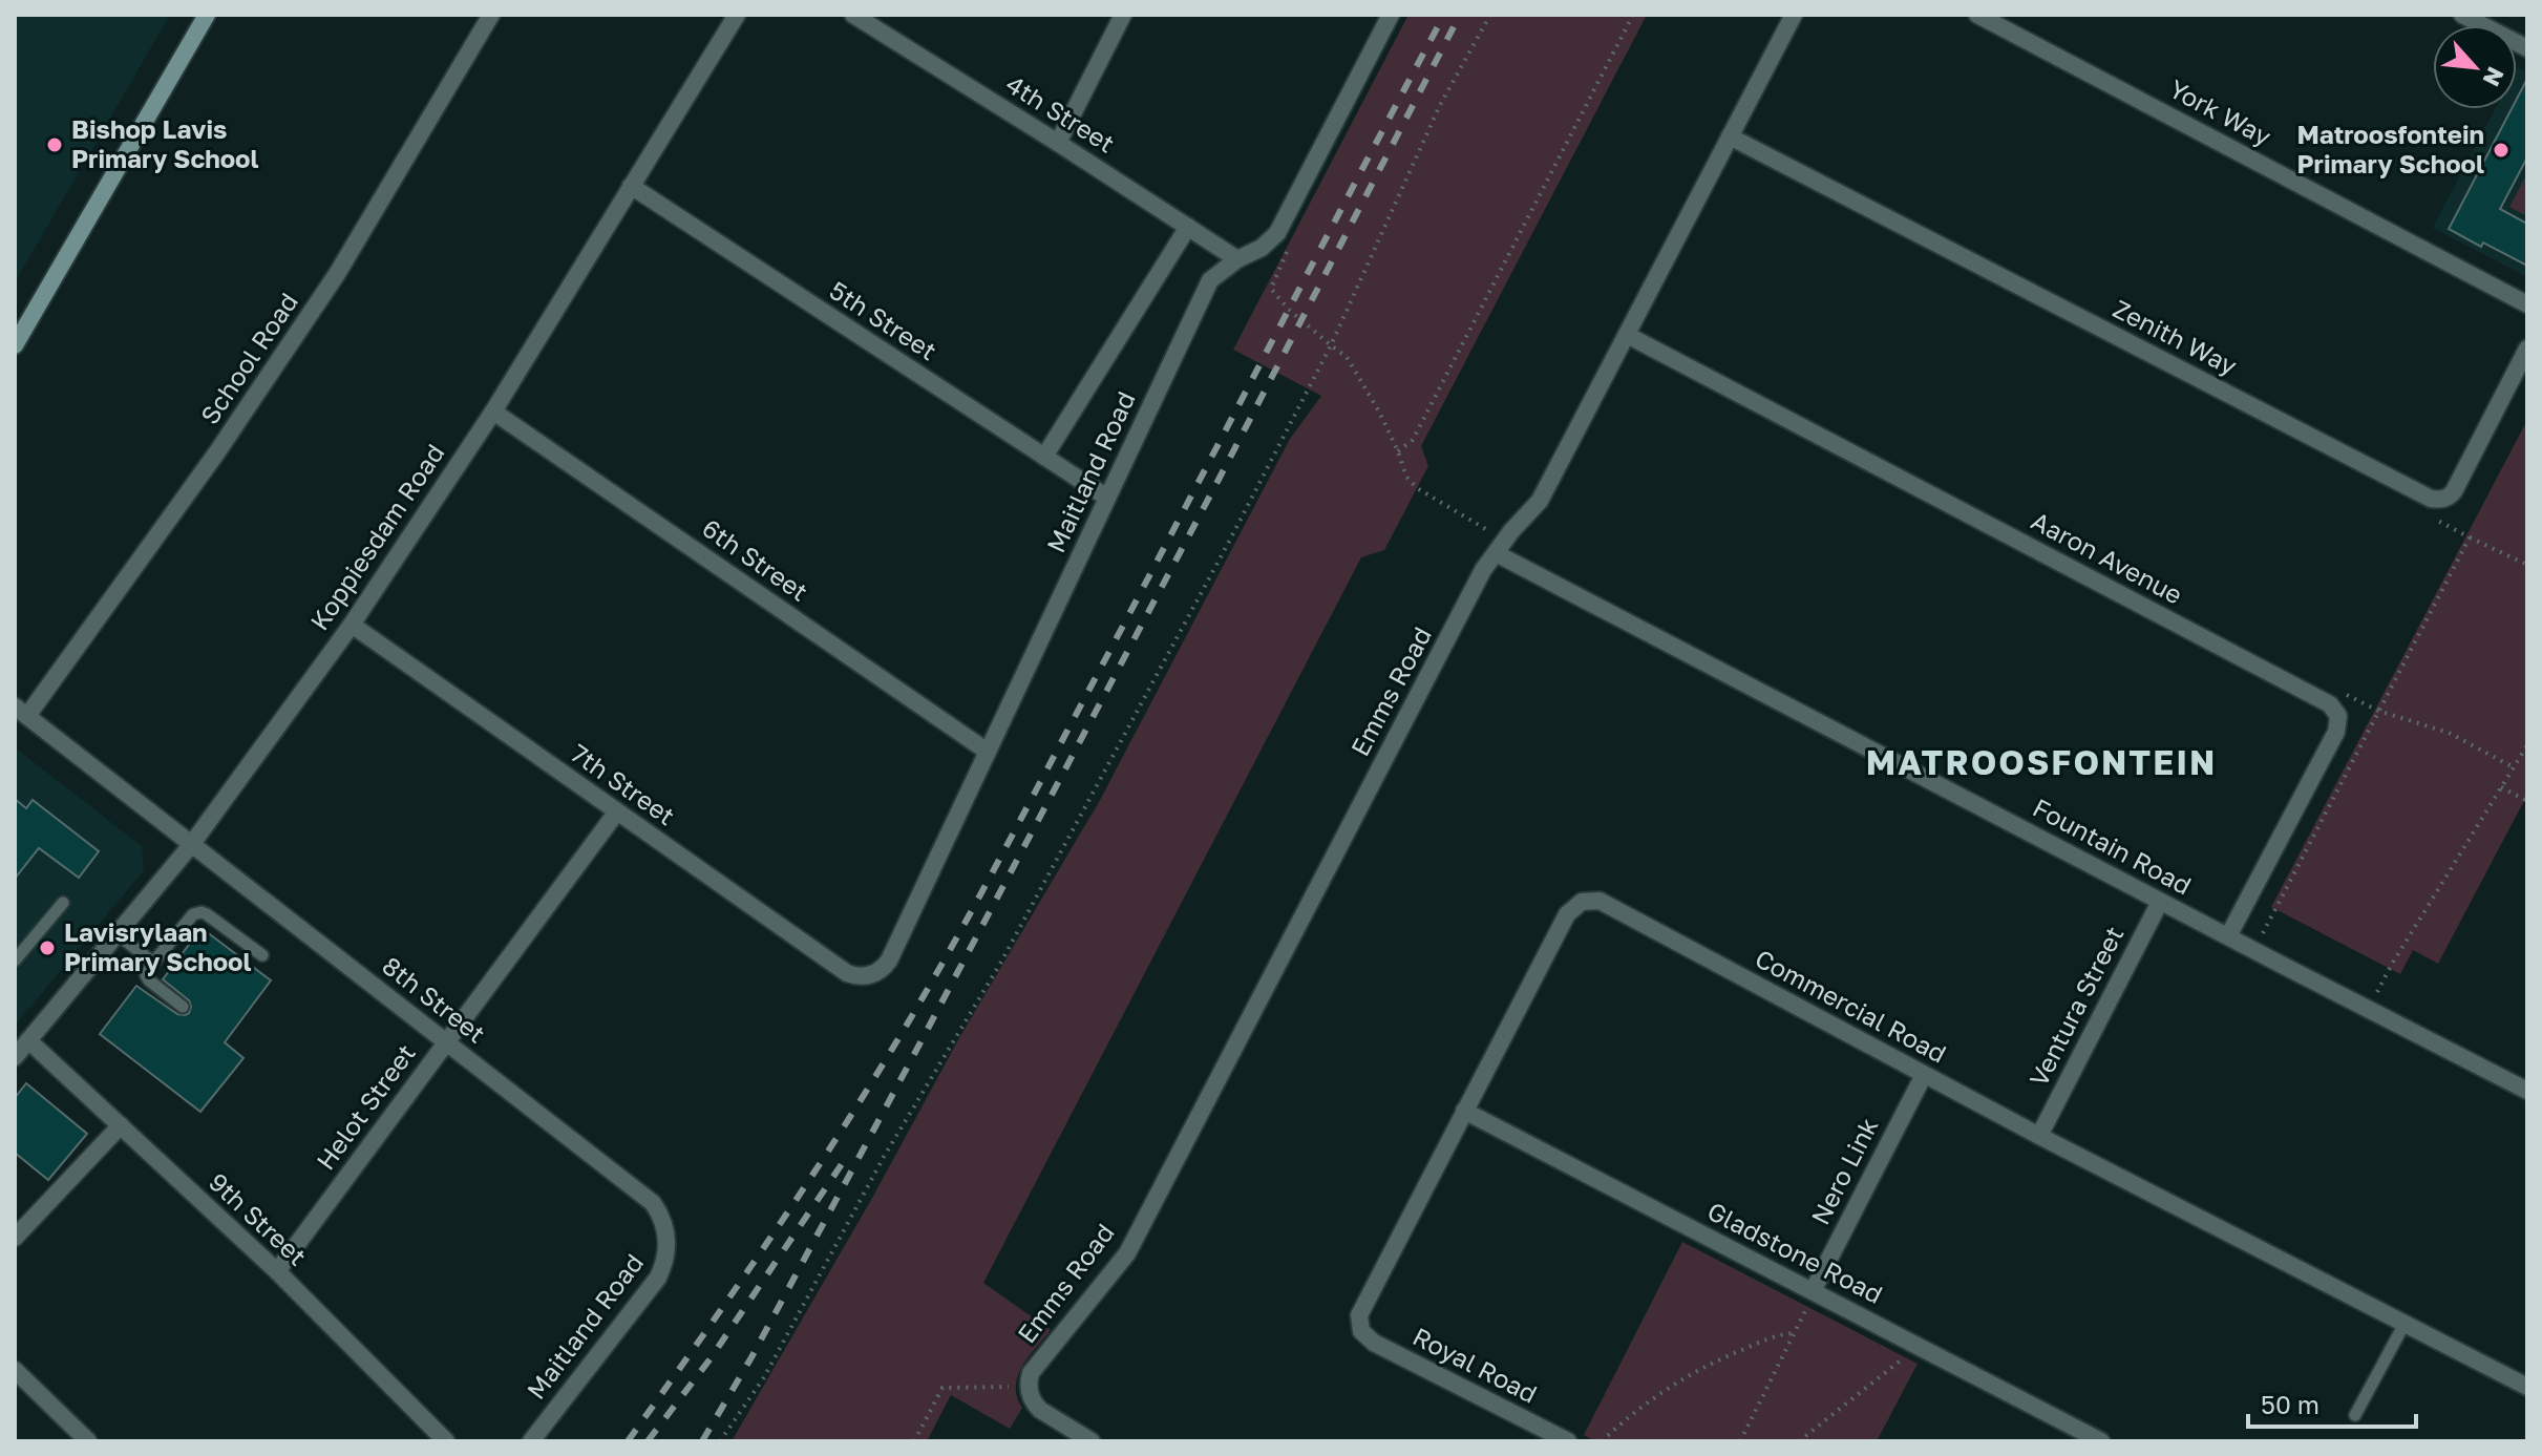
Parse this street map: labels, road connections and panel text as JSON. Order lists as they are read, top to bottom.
{
  "streets": {
    "street": [
      "York Way",
      "4th Street",
      "5th Street",
      "Zenith Way",
      "School Road",
      "Maitland Road",
      "Koppiesdam Road",
      "Aaron Avenue",
      "6th Street",
      "Emms Road",
      "7th Street",
      "Fountain Road",
      "8th Street",
      "Commercial Road",
      "Ventura Street",
      "Helot Street",
      "Nero Link",
      "9th Street",
      "Gladstone Road",
      "Royal Road"
    ]
  },
  "crossings": [
    ["4th Street", "Maitland Road"],
    ["5th Street", "Maitland Road"],
    ["5th Street", "Koppiesdam Road"],
    ["Zenith Way", "Emms Road"],
    ["School Road", "8th Street"],
    ["Maitland Road", "6th Street"],
    ["Maitland Road", "7th Street"],
    ["Maitland Road", "8th Street"],
    ["Koppiesdam Road", "6th Street"],
    ["Koppiesdam Road", "7th Street"],
    ["Koppiesdam Road", "8th Street"],
    ["Koppiesdam Road", "9th Street"],
    ["Aaron Avenue", "Emms Road"],
    ["Aaron Avenue", "Fountain Road"],
    ["Emms Road", "Fountain Road"],
    ["7th Street", "Helot Street"],
    ["Fountain Road", "Ventura Street"],
    ["8th Street", "Helot Street"],
    ["Commercial Road", "Ventura Street"],
    ["Commercial Road", "Nero Link"],
    ["Commercial Road", "Gladstone Road"],
    ["Commercial Road", "Royal Road"],
    ["Helot Street", "9th Street"],
    ["Nero Link", "Gladstone Road"]
  ],
  "districts": ["MATROOSFONTEIN"],
  "places": ["Bishop Lavis Primary School", "Matroosfontein Primary School", "Lavisrylaan Primary School"],
  "scale_bar": "50 m",
  "north": "bottom right"
}
